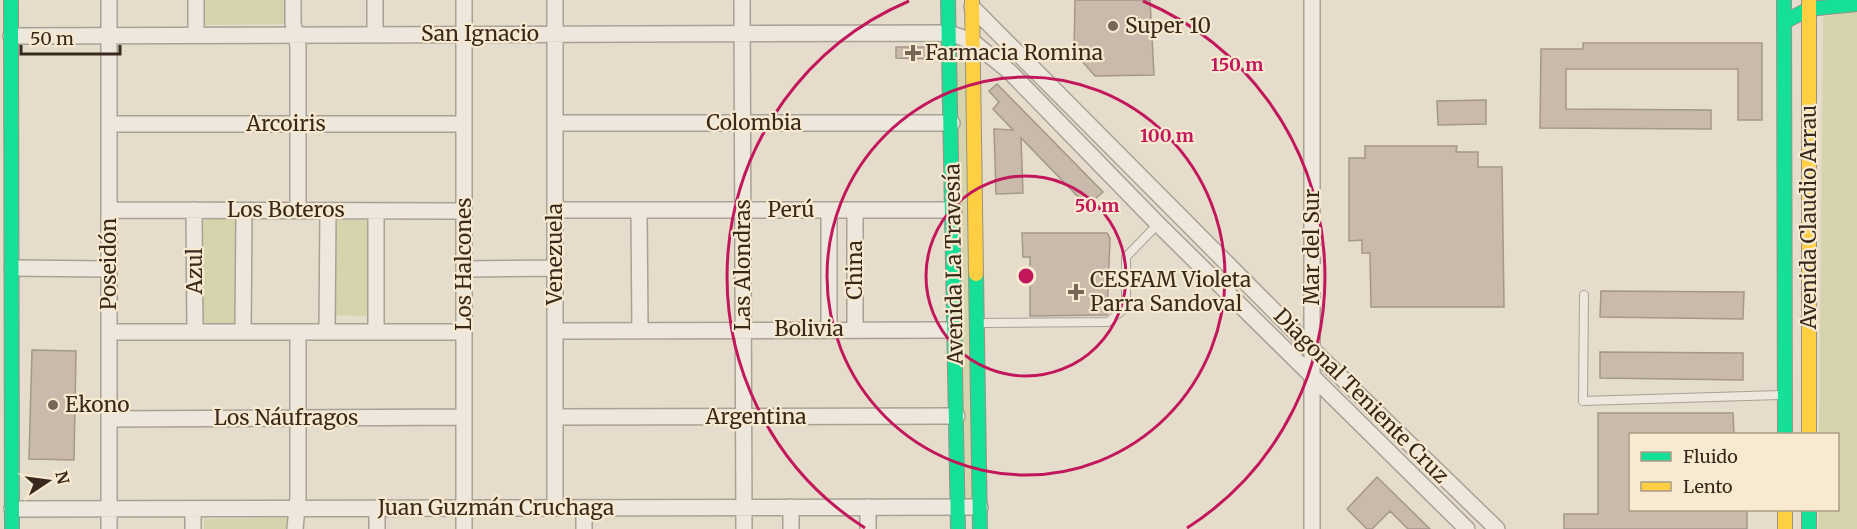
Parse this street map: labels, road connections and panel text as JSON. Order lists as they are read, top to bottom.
{
  "streets": {
    "main road": ["Avenida Claudio Arrau", "Avenida La Travesía"],
    "street": [
      "San Ignacio",
      "Colombia",
      "Arcoiris",
      "Los Boteros",
      "Perú",
      "Mar del Sur",
      "Venezuela",
      "Poseidón",
      "Los Halcones",
      "Las Alondras",
      "China",
      "Azul",
      "Bolivia",
      "Diagonal Teniente Cruz",
      "Argentina",
      "Los Náufragos",
      "Juan Guzmán Cruchaga"
    ]
  },
  "crossings": [
    ["San Ignacio", "Venezuela"],
    ["San Ignacio", "Poseidón"],
    ["San Ignacio", "Los Halcones"],
    ["San Ignacio", "Avenida La Travesía"],
    ["San Ignacio", "Las Alondras"],
    ["San Ignacio", "Diagonal Teniente Cruz"],
    ["Colombia", "Venezuela"],
    ["Colombia", "Avenida La Travesía"],
    ["Colombia", "Las Alondras"],
    ["Arcoiris", "Poseidón"],
    ["Arcoiris", "Los Halcones"],
    ["Los Boteros", "Poseidón"],
    ["Los Boteros", "Los Halcones"],
    ["Los Boteros", "Azul"],
    ["Perú", "Venezuela"],
    ["Perú", "Avenida La Travesía"],
    ["Perú", "Las Alondras"],
    ["Perú", "China"],
    ["Mar del Sur", "Diagonal Teniente Cruz"],
    ["Venezuela", "Bolivia"],
    ["Venezuela", "Argentina"],
    ["Venezuela", "Juan Guzmán Cruchaga"],
    ["Poseidón", "Los Náufragos"],
    ["Poseidón", "Juan Guzmán Cruchaga"],
    ["Los Halcones", "Los Náufragos"],
    ["Los Halcones", "Juan Guzmán Cruchaga"],
    ["Avenida La Travesía", "Bolivia"],
    ["Avenida La Travesía", "Diagonal Teniente Cruz"],
    ["Avenida La Travesía", "Argentina"],
    ["Avenida La Travesía", "Juan Guzmán Cruchaga"],
    ["Las Alondras", "Bolivia"],
    ["Las Alondras", "Argentina"],
    ["Las Alondras", "Juan Guzmán Cruchaga"],
    ["China", "Bolivia"]
  ],
  "places": {
    "other": ["Super 10", "Ekono"],
    "health": ["Farmacia Romina", "CESFAM Violeta Parra Sandoval"]
  },
  "legend": ["Fluido", "Lento"],
  "scale_bar": "50 m",
  "north": "right",
  "rings": ["150 m", "100 m", "50 m"]
}
